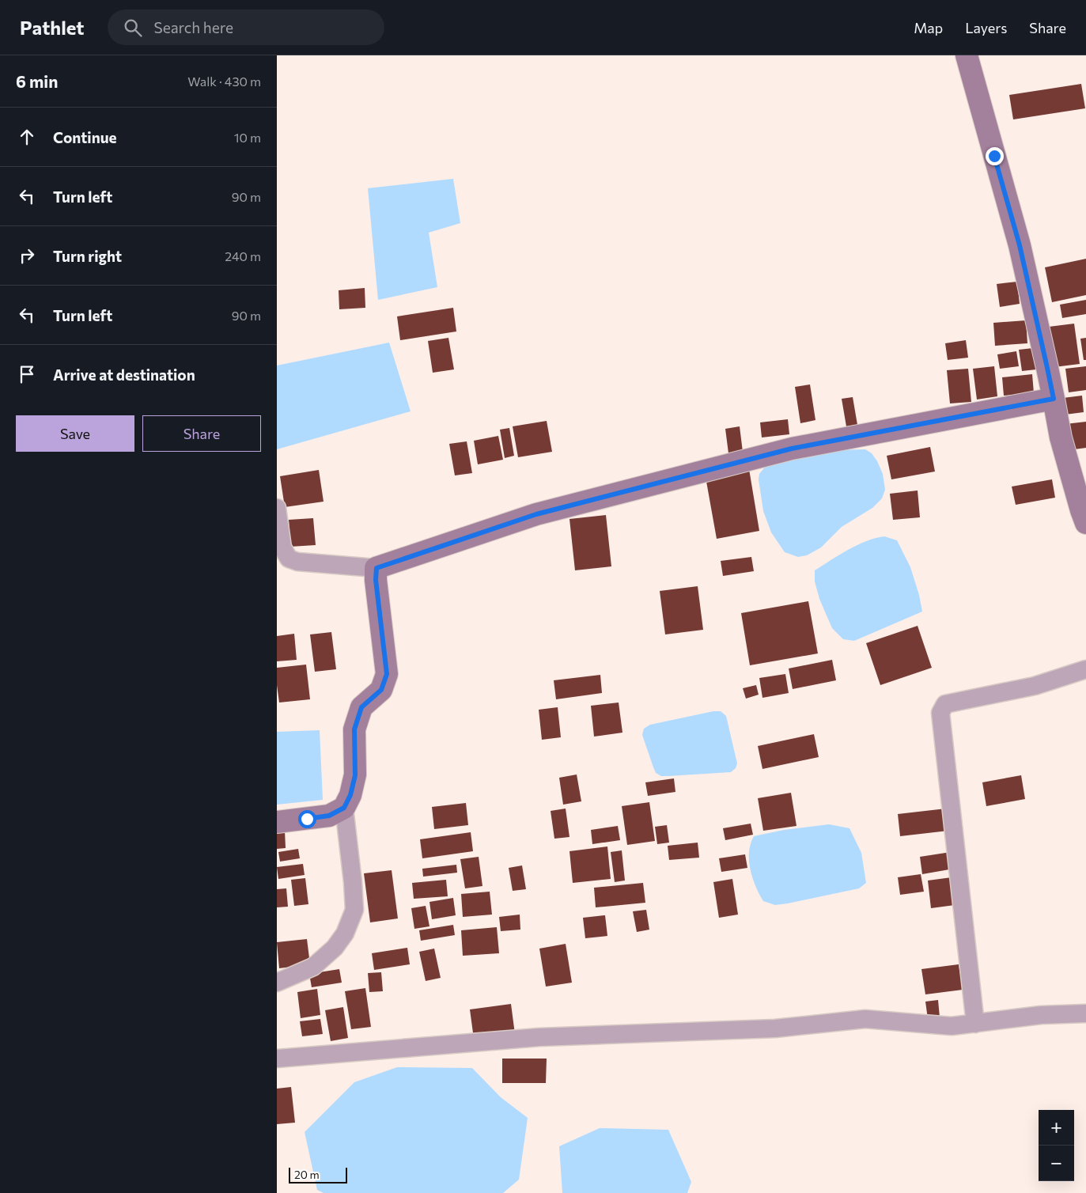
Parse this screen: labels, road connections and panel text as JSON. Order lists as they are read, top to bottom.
{
  "scale_bar": "20 m",
  "page": {
    "header": "Pathlet",
    "search": "Search here",
    "nav": ["Map", "Layers", "Share"],
    "heading": ["6 min", "Walk · 430 m"],
    "list": [
      ["Continue", "10 m"],
      ["Turn left", "90 m"],
      ["Turn right", "240 m"],
      ["Turn left", "90 m"],
      "Arrive at destination"
    ],
    "buttons": ["Save", "Share"],
    "map_buttons": ["+", "−"],
    "scale": "20 m"
  }
}
